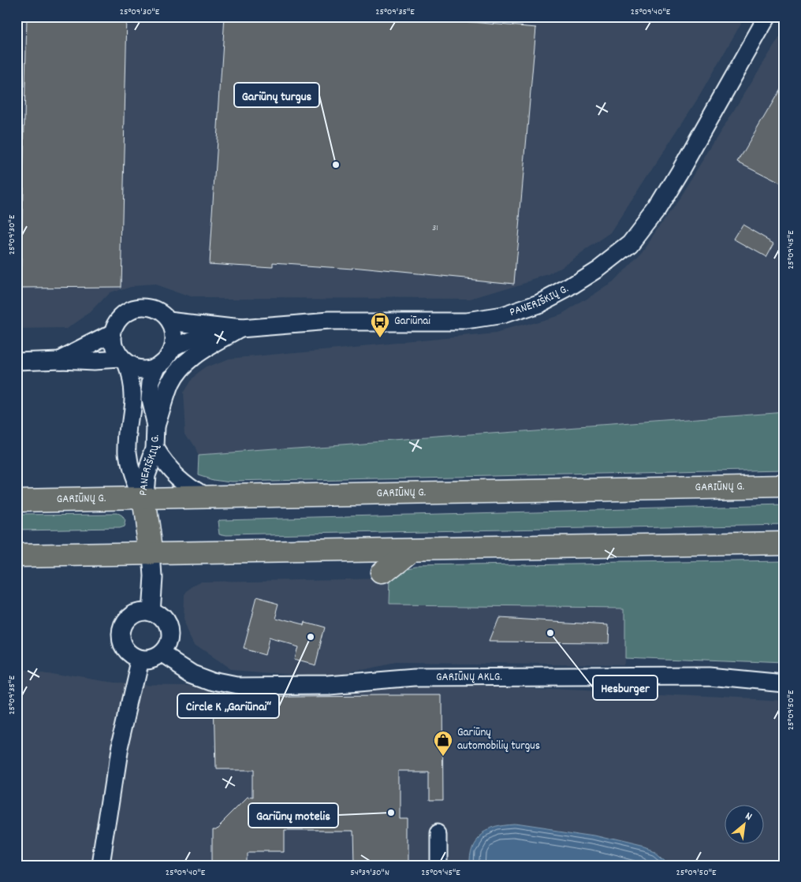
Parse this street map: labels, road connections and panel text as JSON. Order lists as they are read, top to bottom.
{
  "streets": {
    "highway": ["GARIŪNŲ G."],
    "street": ["PANERIŠKIŲ G.", "GARIŪNŲ AKLG."]
  },
  "crossings": [
    ["PANERIŠKIŲ G.", "GARIŪNŲ G."]
  ],
  "places": {
    "other": [
      "Gariūnų turgus",
      "Hesburger",
      "Circle K „Gariūnai“",
      "Gariūnų motelis"
    ],
    "bus stop": ["Gariūnai"],
    "shop": ["Gariūnų automobilių turgus"]
  },
  "house_numbers": ["31"],
  "north": "top right",
  "coordinates": [
    "25°09'30\"E",
    "25°09'35\"E",
    "25°09'40\"E",
    "25°09'45\"E",
    "25°09'50\"E",
    "54°39'30\"N"
  ]
}
